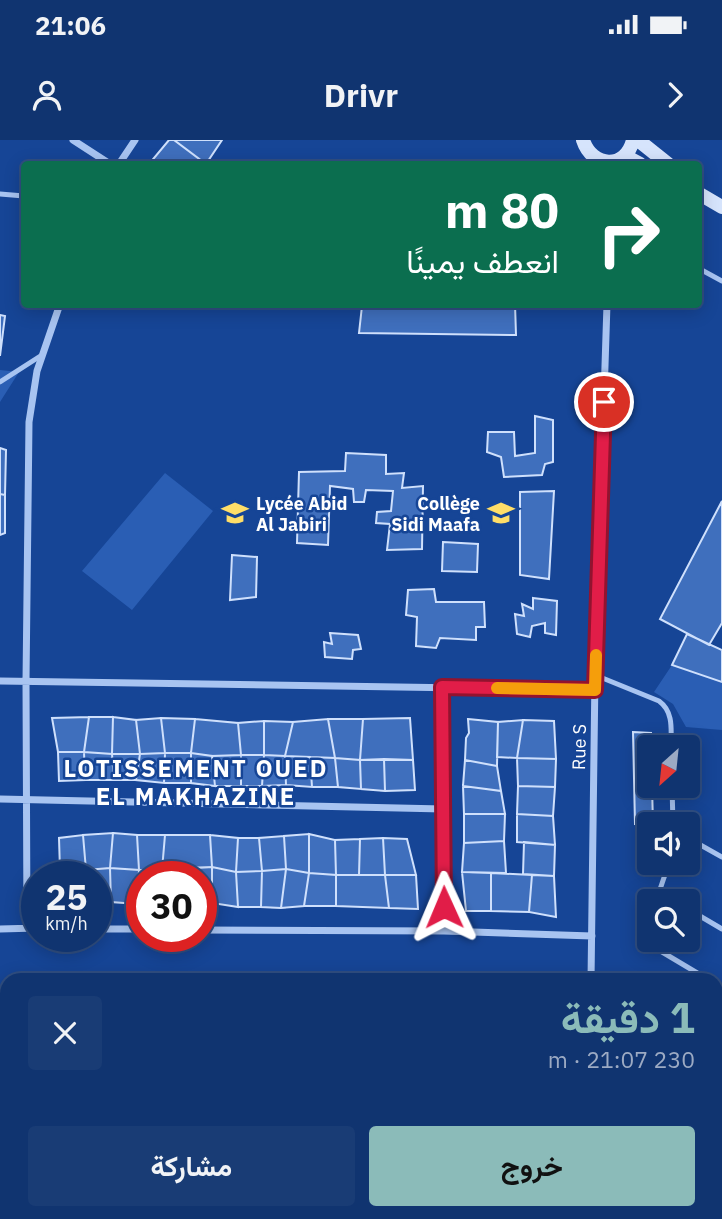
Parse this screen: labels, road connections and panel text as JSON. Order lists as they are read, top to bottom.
{
  "streets": {
    "street": ["Rue S"]
  },
  "districts": ["LOTISSEMENT OUED EL MAKHAZINE"],
  "places": {
    "school or university": ["Lycée Abid Al Jabiri", "Collège Sidi Maafa"]
  },
  "north": "bottom left",
  "page": {
    "status": "21:06",
    "header": "Drivr",
    "turn": ["80 m", "انعطف يمينًا"],
    "speed": "25 km/h",
    "limit": "30",
    "heading": ["1 دقيقة", "230 m · 21:07"],
    "buttons": ["خروج", "مشاركة"]
  }
}
